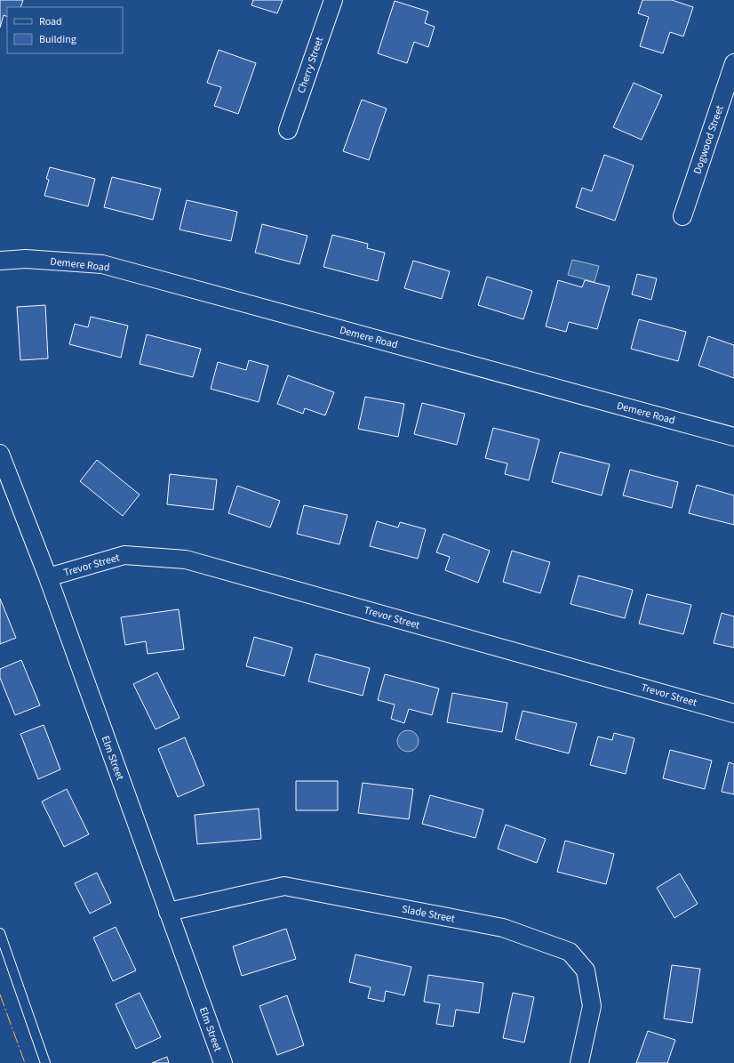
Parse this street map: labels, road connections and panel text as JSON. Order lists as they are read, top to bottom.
{
  "streets": {
    "street": [
      "Cherry Street",
      "Dogwood Street",
      "Demere Road",
      "Trevor Street",
      "Elm Street",
      "Slade Street"
    ]
  },
  "crossings": [
    ["Trevor Street", "Elm Street"],
    ["Elm Street", "Slade Street"]
  ],
  "legend": ["Road", "Building"]
}
